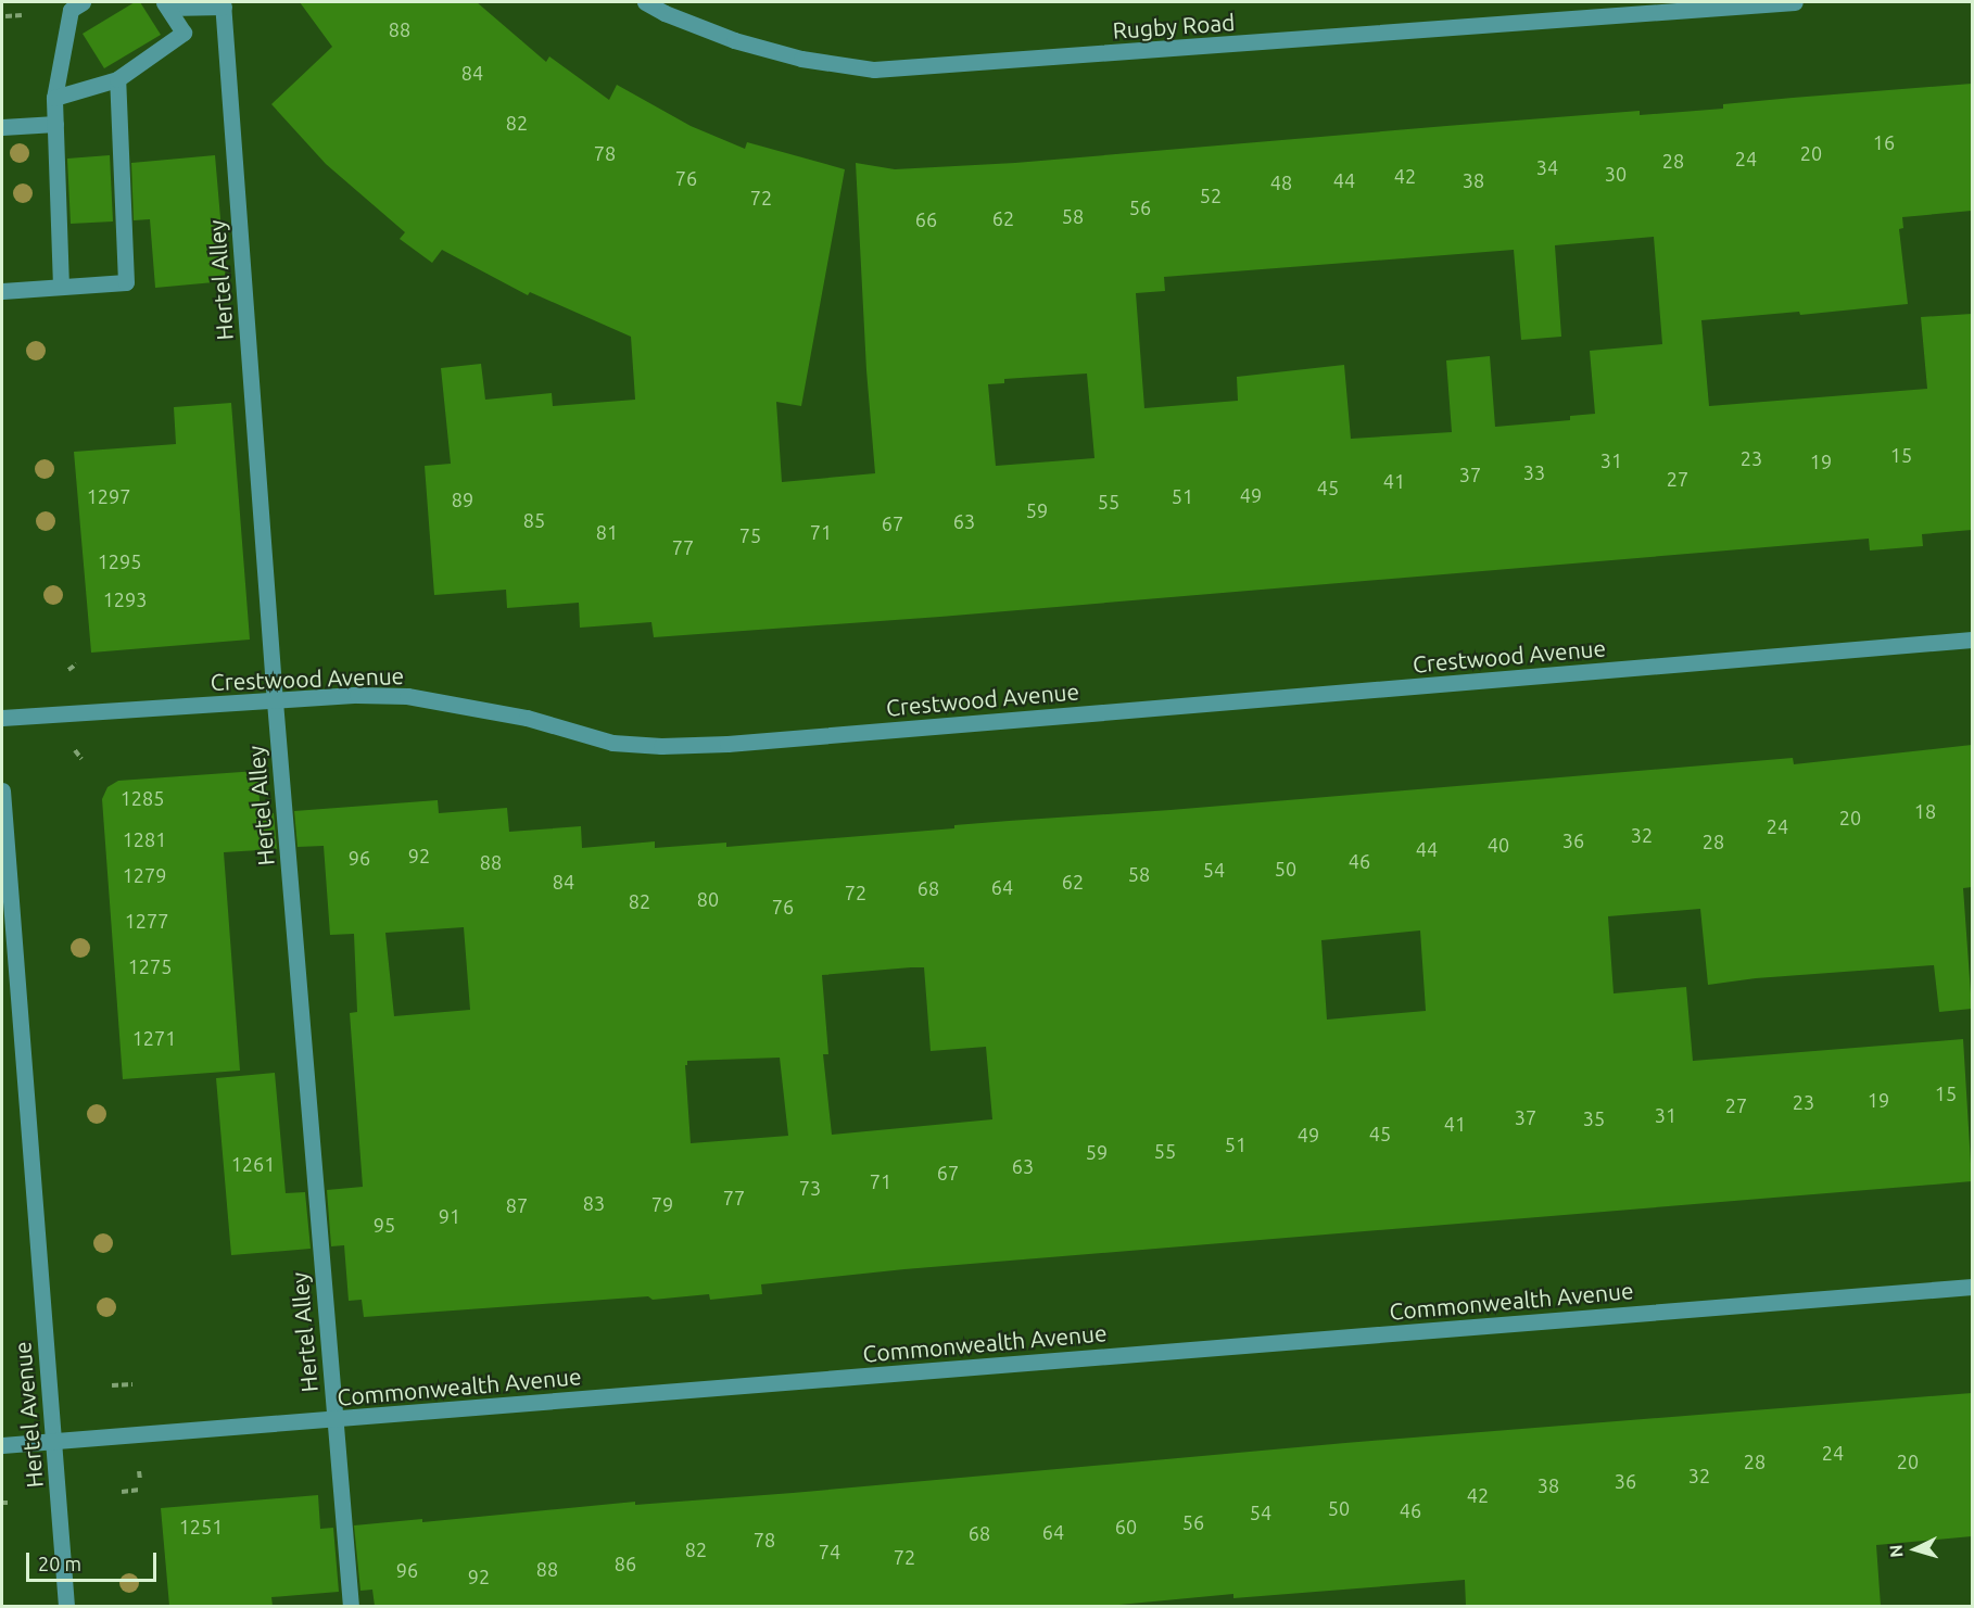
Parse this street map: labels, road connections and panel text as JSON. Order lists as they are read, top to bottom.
{
  "streets": {
    "street": [
      "Rugby Road",
      "Hertel Alley",
      "Crestwood Avenue",
      "Commonwealth Avenue",
      "Hertel Avenue"
    ]
  },
  "crossings": [
    ["Hertel Alley", "Crestwood Avenue"],
    ["Hertel Alley", "Commonwealth Avenue"],
    ["Commonwealth Avenue", "Hertel Avenue"]
  ],
  "house_numbers": [
    "88",
    "84",
    "82",
    "16",
    "78",
    "20",
    "24",
    "28",
    "34",
    "30",
    "42",
    "76",
    "44",
    "38",
    "48",
    "52",
    "72",
    "56",
    "58",
    "62",
    "66",
    "15",
    "23",
    "31",
    "19",
    "33",
    "37",
    "27",
    "41",
    "45",
    "49",
    "1297",
    "51",
    "89",
    "55",
    "59",
    "85",
    "63",
    "67",
    "81",
    "71",
    "75",
    "77",
    "1295",
    "1293",
    "1285",
    "18",
    "20",
    "24",
    "32",
    "1281",
    "36",
    "28",
    "40",
    "44",
    "92",
    "96",
    "46",
    "88",
    "50",
    "54",
    "58",
    "1279",
    "84",
    "62",
    "64",
    "68",
    "72",
    "80",
    "82",
    "76",
    "1277",
    "1275",
    "1271",
    "15",
    "19",
    "23",
    "27",
    "31",
    "37",
    "35",
    "41",
    "45",
    "49",
    "51",
    "55",
    "59",
    "1261",
    "63",
    "67",
    "71",
    "73",
    "77",
    "83",
    "79",
    "87",
    "91",
    "95",
    "24",
    "28",
    "20",
    "32",
    "36",
    "38",
    "42",
    "50",
    "46",
    "54",
    "56",
    "1251",
    "60",
    "64",
    "68",
    "78",
    "82",
    "74",
    "72",
    "86",
    "88",
    "96",
    "92"
  ],
  "scale_bar": "20 m",
  "north": "left"
}
